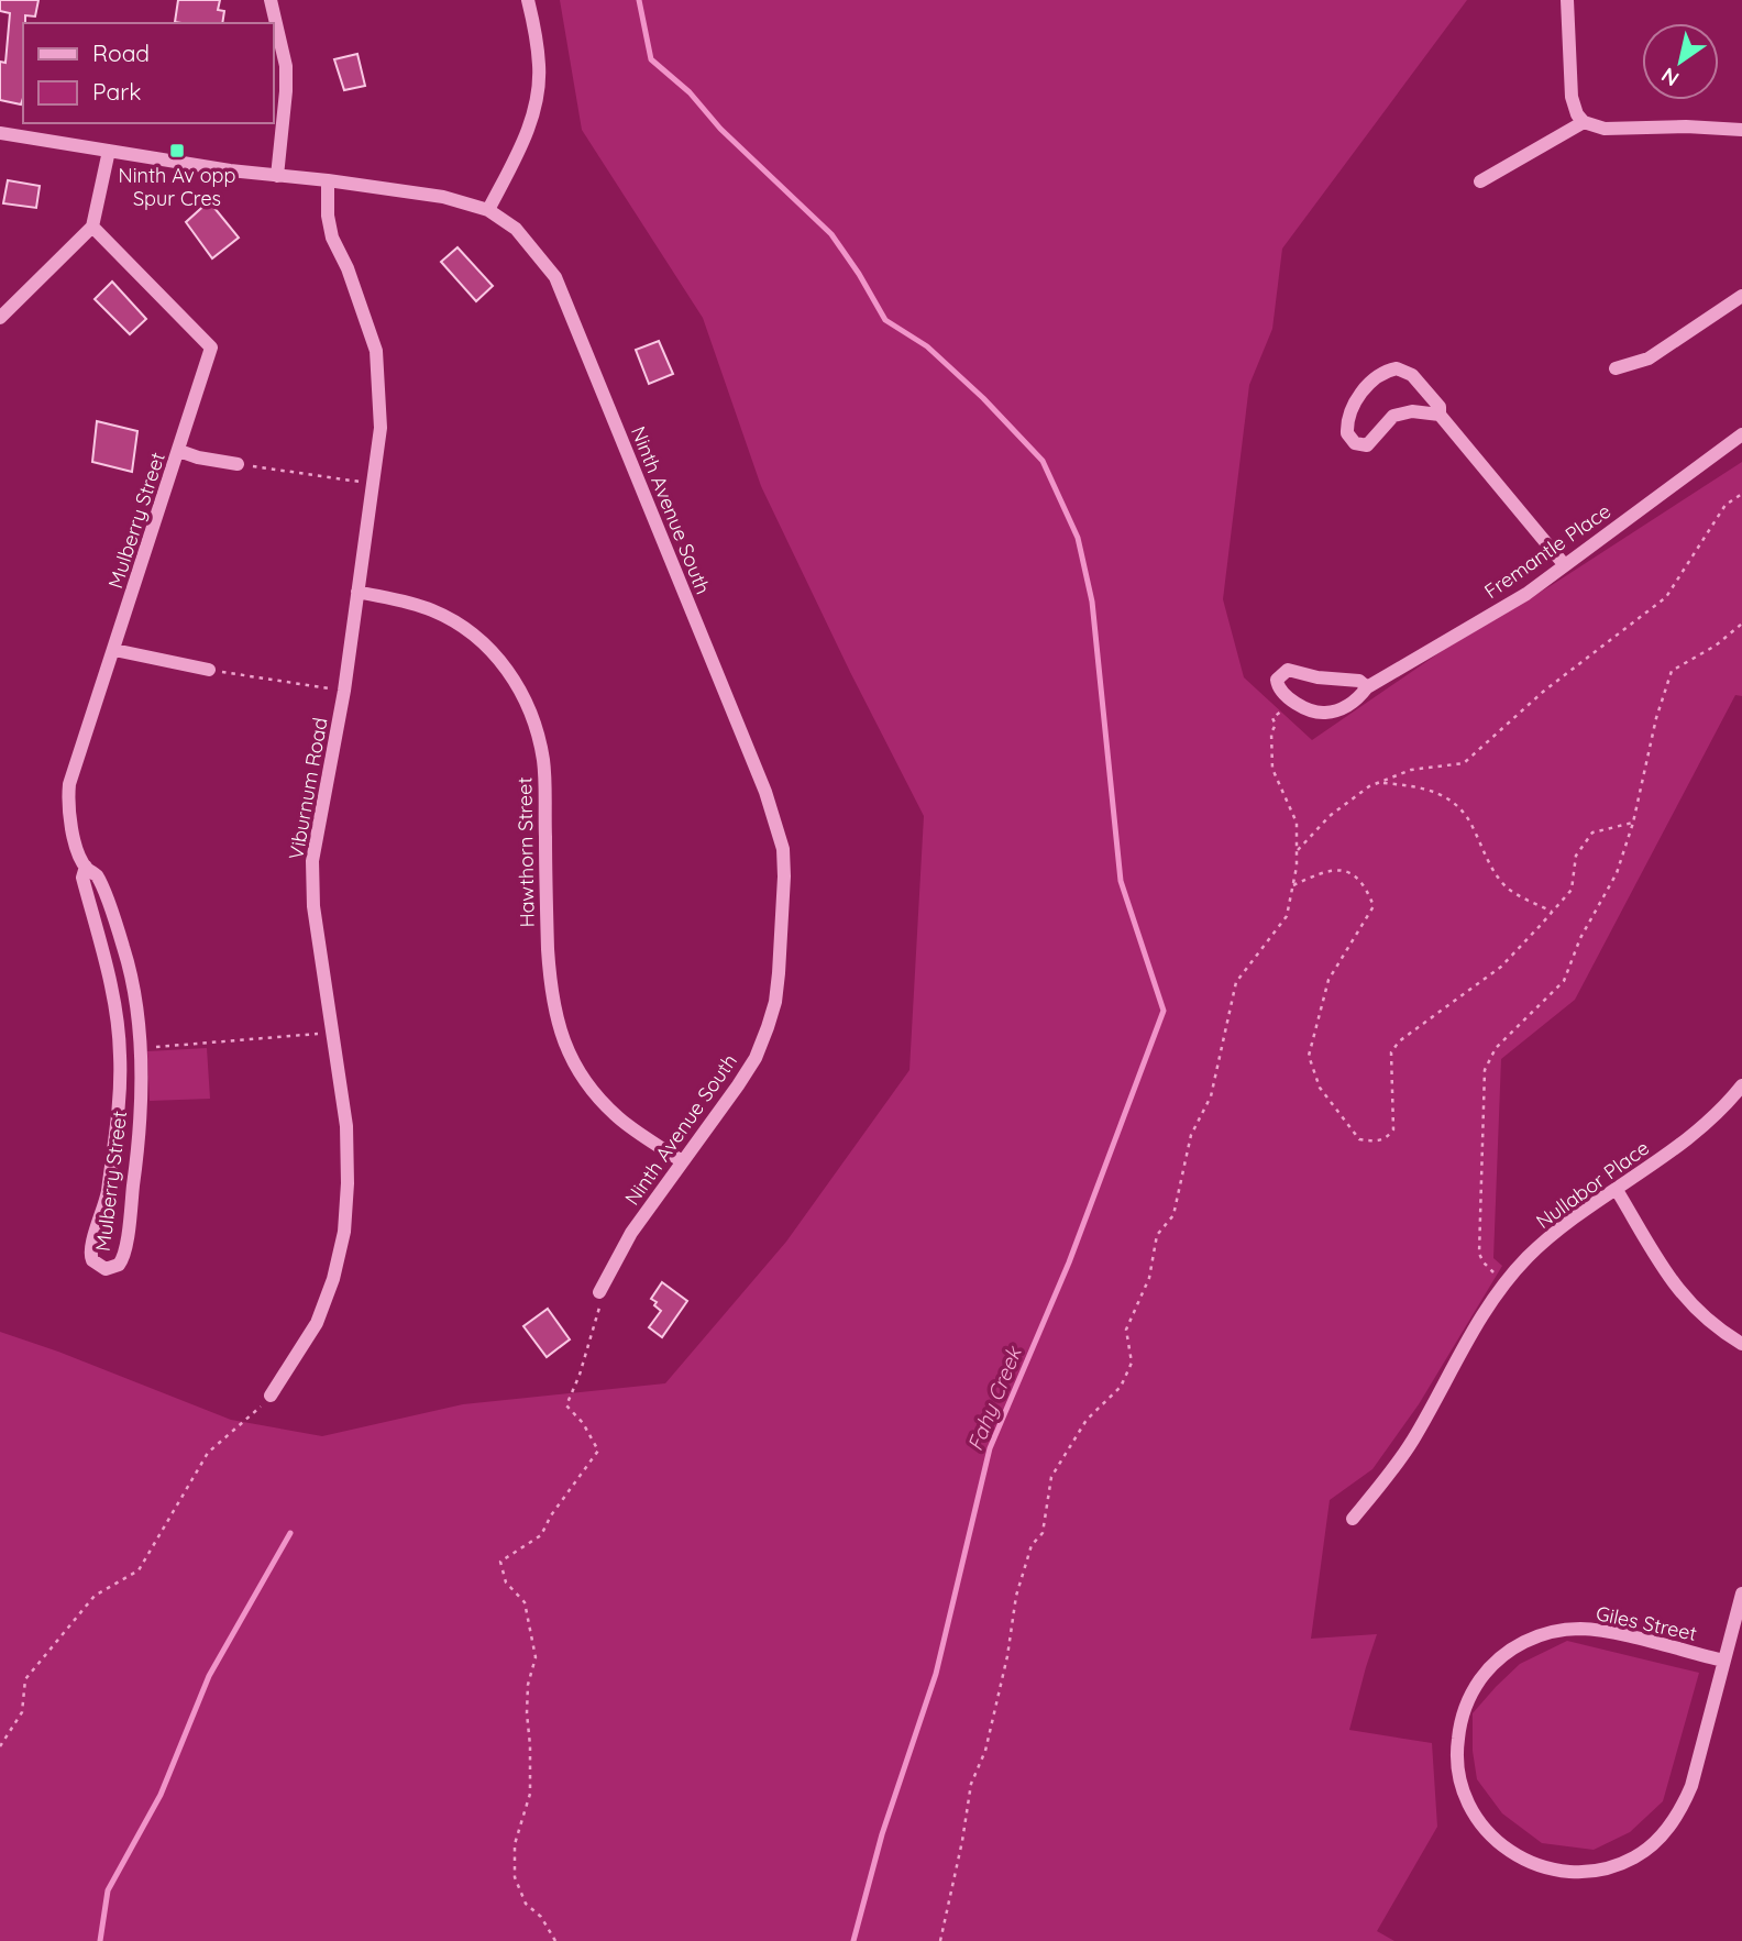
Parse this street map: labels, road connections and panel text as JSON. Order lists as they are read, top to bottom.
{
  "streets": {
    "street": [
      "Ninth Avenue South",
      "Mulberry Street",
      "Fremantle Place",
      "Viburnum Road",
      "Hawthorn Street",
      "Nullabor Place",
      "Giles Street"
    ]
  },
  "crossings": [
    ["Ninth Avenue South", "Viburnum Road"],
    ["Ninth Avenue South", "Hawthorn Street"],
    ["Viburnum Road", "Hawthorn Street"]
  ],
  "water": ["Fahy Creek"],
  "places": {
    "transit": ["Ninth Av opp Spur Cres"]
  },
  "legend": ["Road", "Park"],
  "north": "bottom left"
}
